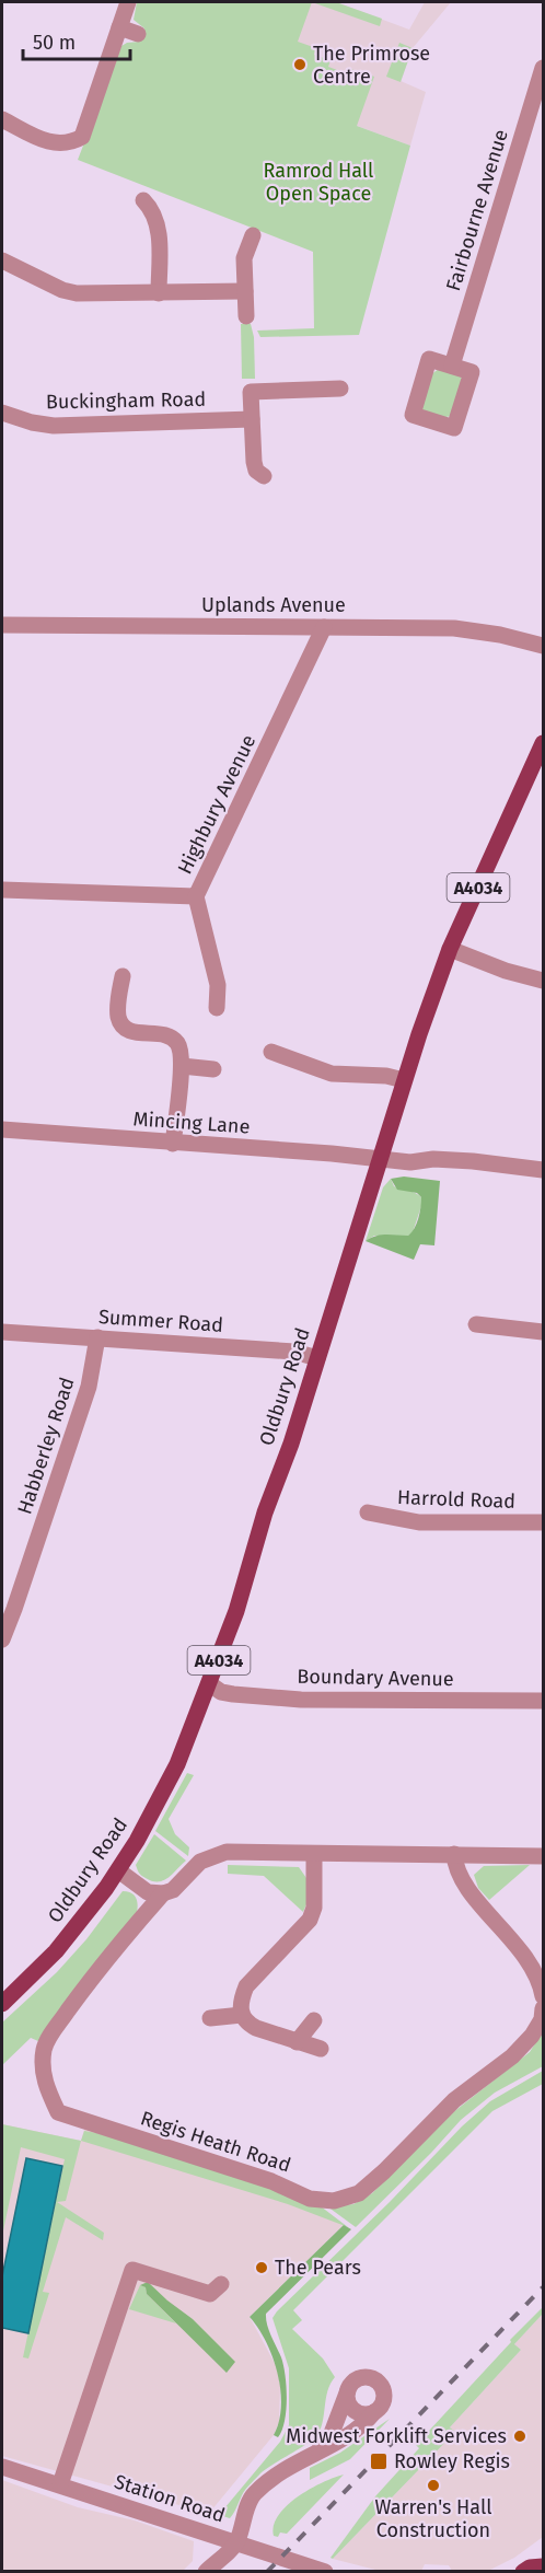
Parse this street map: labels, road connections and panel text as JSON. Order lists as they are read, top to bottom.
{
  "streets": {
    "main road": ["A4034", "Oldbury Road"],
    "street": [
      "Fairbourne Avenue",
      "Buckingham Road",
      "Uplands Avenue",
      "Highbury Avenue",
      "Mincing Lane",
      "Summer Road",
      "Habberley Road",
      "Harrold Road",
      "Boundary Avenue",
      "Regis Heath Road",
      "Station Road"
    ]
  },
  "crossings": [
    ["Uplands Avenue", "Highbury Avenue"],
    ["Mincing Lane", "Oldbury Road"],
    ["Summer Road", "Oldbury Road"],
    ["Summer Road", "Habberley Road"],
    ["Oldbury Road", "Boundary Avenue"]
  ],
  "parks": ["Ramrod Hall Open Space"],
  "places": {
    "other": [
      "The Primrose Centre",
      "The Pears",
      "Midwest Forklift Services",
      "Warren's Hall Construction"
    ],
    "transit": ["Rowley Regis"]
  },
  "scale_bar": "50 m"
}
